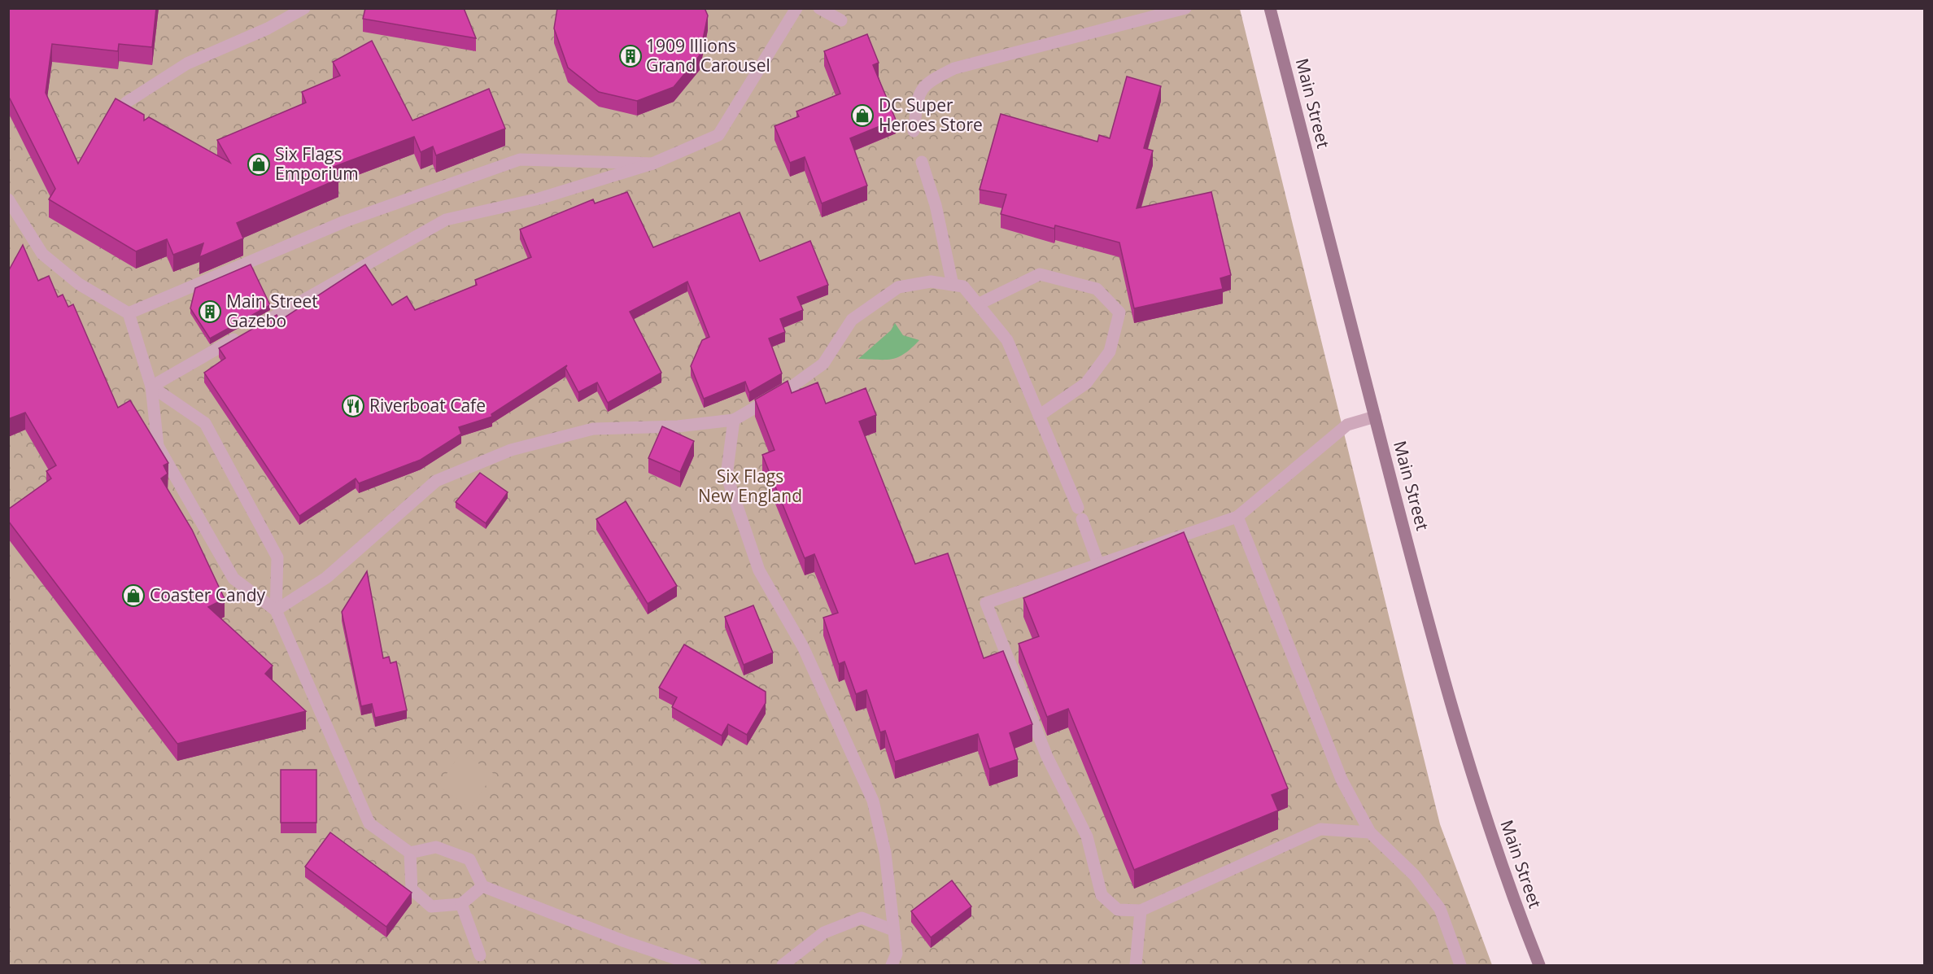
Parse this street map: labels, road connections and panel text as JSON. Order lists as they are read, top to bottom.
{
  "streets": {
    "main road": ["Main Street"]
  },
  "parks": ["Six Flags New England"],
  "places": {
    "building": ["1909 Illions Grand Carousel", "Main Street Gazebo"],
    "shop": ["DC Super Heroes Store", "Six Flags Emporium", "Coaster Candy"],
    "restaurant": ["Riverboat Cafe"]
  }
}
